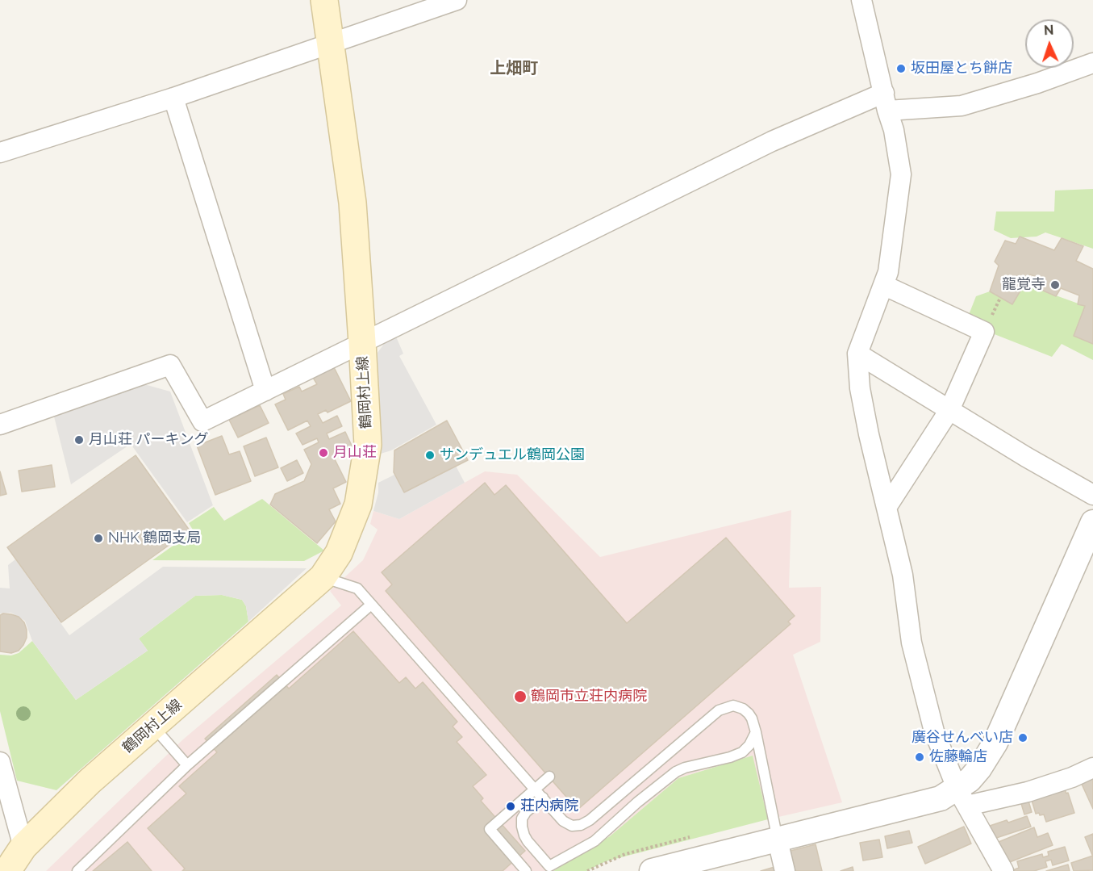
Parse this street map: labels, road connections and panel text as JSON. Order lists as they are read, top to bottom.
{
  "streets": {
    "main road": ["鶴岡村上線"]
  },
  "districts": ["上畑町"],
  "places": [
    "坂田屋とち餅店",
    "龍覚寺",
    "月山荘 パーキング",
    "月山荘",
    "サンデュエル鶴岡公園",
    "NHK 鶴岡支局",
    "鶴岡市立荘内病院",
    "廣谷せんべい店",
    "佐藤輪店",
    "荘内病院"
  ],
  "north": "top"
}
